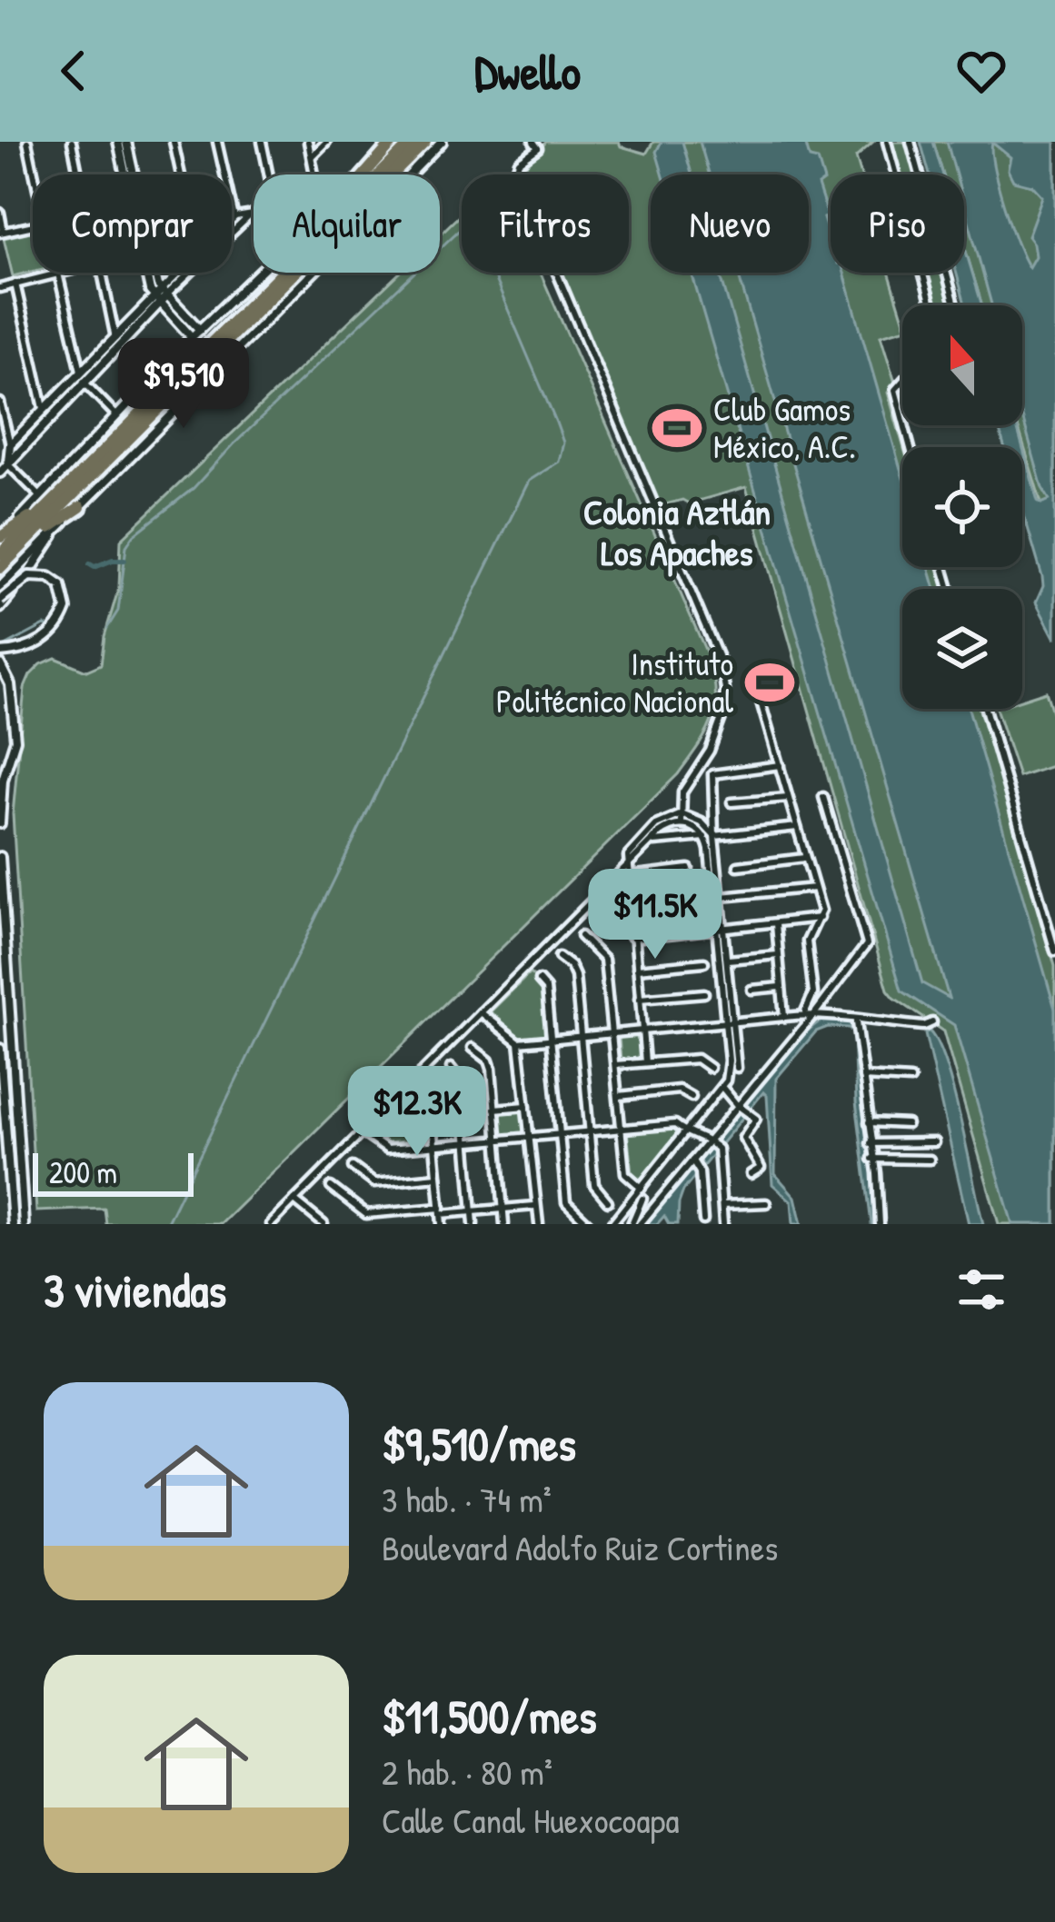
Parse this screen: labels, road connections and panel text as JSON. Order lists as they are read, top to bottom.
{
  "districts": ["Colonia Aztlán Los Apaches"],
  "places": {
    "sports": ["Club Gamos México, A.C.", "Instituto Politécnico Nacional"]
  },
  "scale_bar": "200 m",
  "north": "top",
  "page": {
    "header": "Dwello",
    "chip": [
      "Comprar",
      "Alquilar",
      "Filtros",
      "Nuevo",
      "Piso"
    ],
    "price": ["$9,510", "$11.5K", "$12.3K"],
    "scale": "200 m",
    "heading": "3 viviendas",
    "list": [
      {
        "name": "$9,510/mes",
        "note": "3 hab. · 74 m² · Boulevard Adolfo Ruiz Cortines"
      },
      {
        "name": "$11,500/mes",
        "note": "2 hab. · 80 m² · Calle Canal Huexocoapa"
      }
    ]
  }
}
